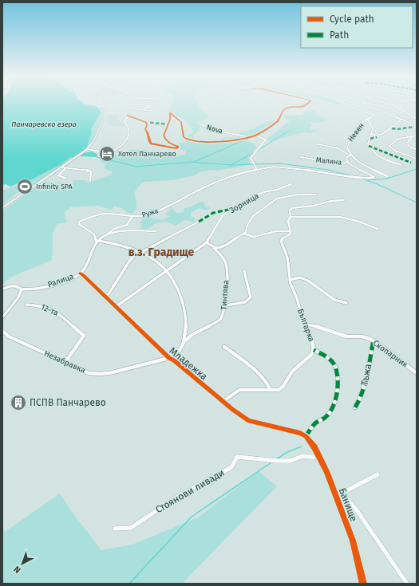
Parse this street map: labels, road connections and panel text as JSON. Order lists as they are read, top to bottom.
{
  "streets": {
    "street": [
      "Nova",
      "Невен",
      "Малина",
      "Зорница",
      "Ружа",
      "Ралица",
      "Тинтява",
      "12-та",
      "Българка",
      "Скопарник",
      "Незабравка",
      "Младежка",
      "Тъжа",
      "Стоянови ливади",
      "Банище"
    ]
  },
  "crossings": [
    ["Невен", "Малина"],
    ["Малина", "Ружа"],
    ["Зорница", "Тинтява"],
    ["Зорница", "Младежка"],
    ["Ружа", "Ралица"],
    ["Ралица", "Младежка"],
    ["12-та", "Незабравка"],
    ["Българка", "Скопарник"],
    ["Българка", "Младежка"],
    ["Скопарник", "Тъжа"],
    ["Незабравка", "Младежка"],
    ["Младежка", "Банище"],
    ["Стоянови ливади", "Банище"]
  ],
  "districts": ["в.з. Градище"],
  "water": ["Панчаревско езеро"],
  "places": {
    "hotel": ["Хотел Панчарево"],
    "sports": ["Infinity SPA"],
    "building": ["ПСПВ Панчарево"]
  },
  "legend": ["Cycle path", "Path"],
  "north": "bottom left"
}
